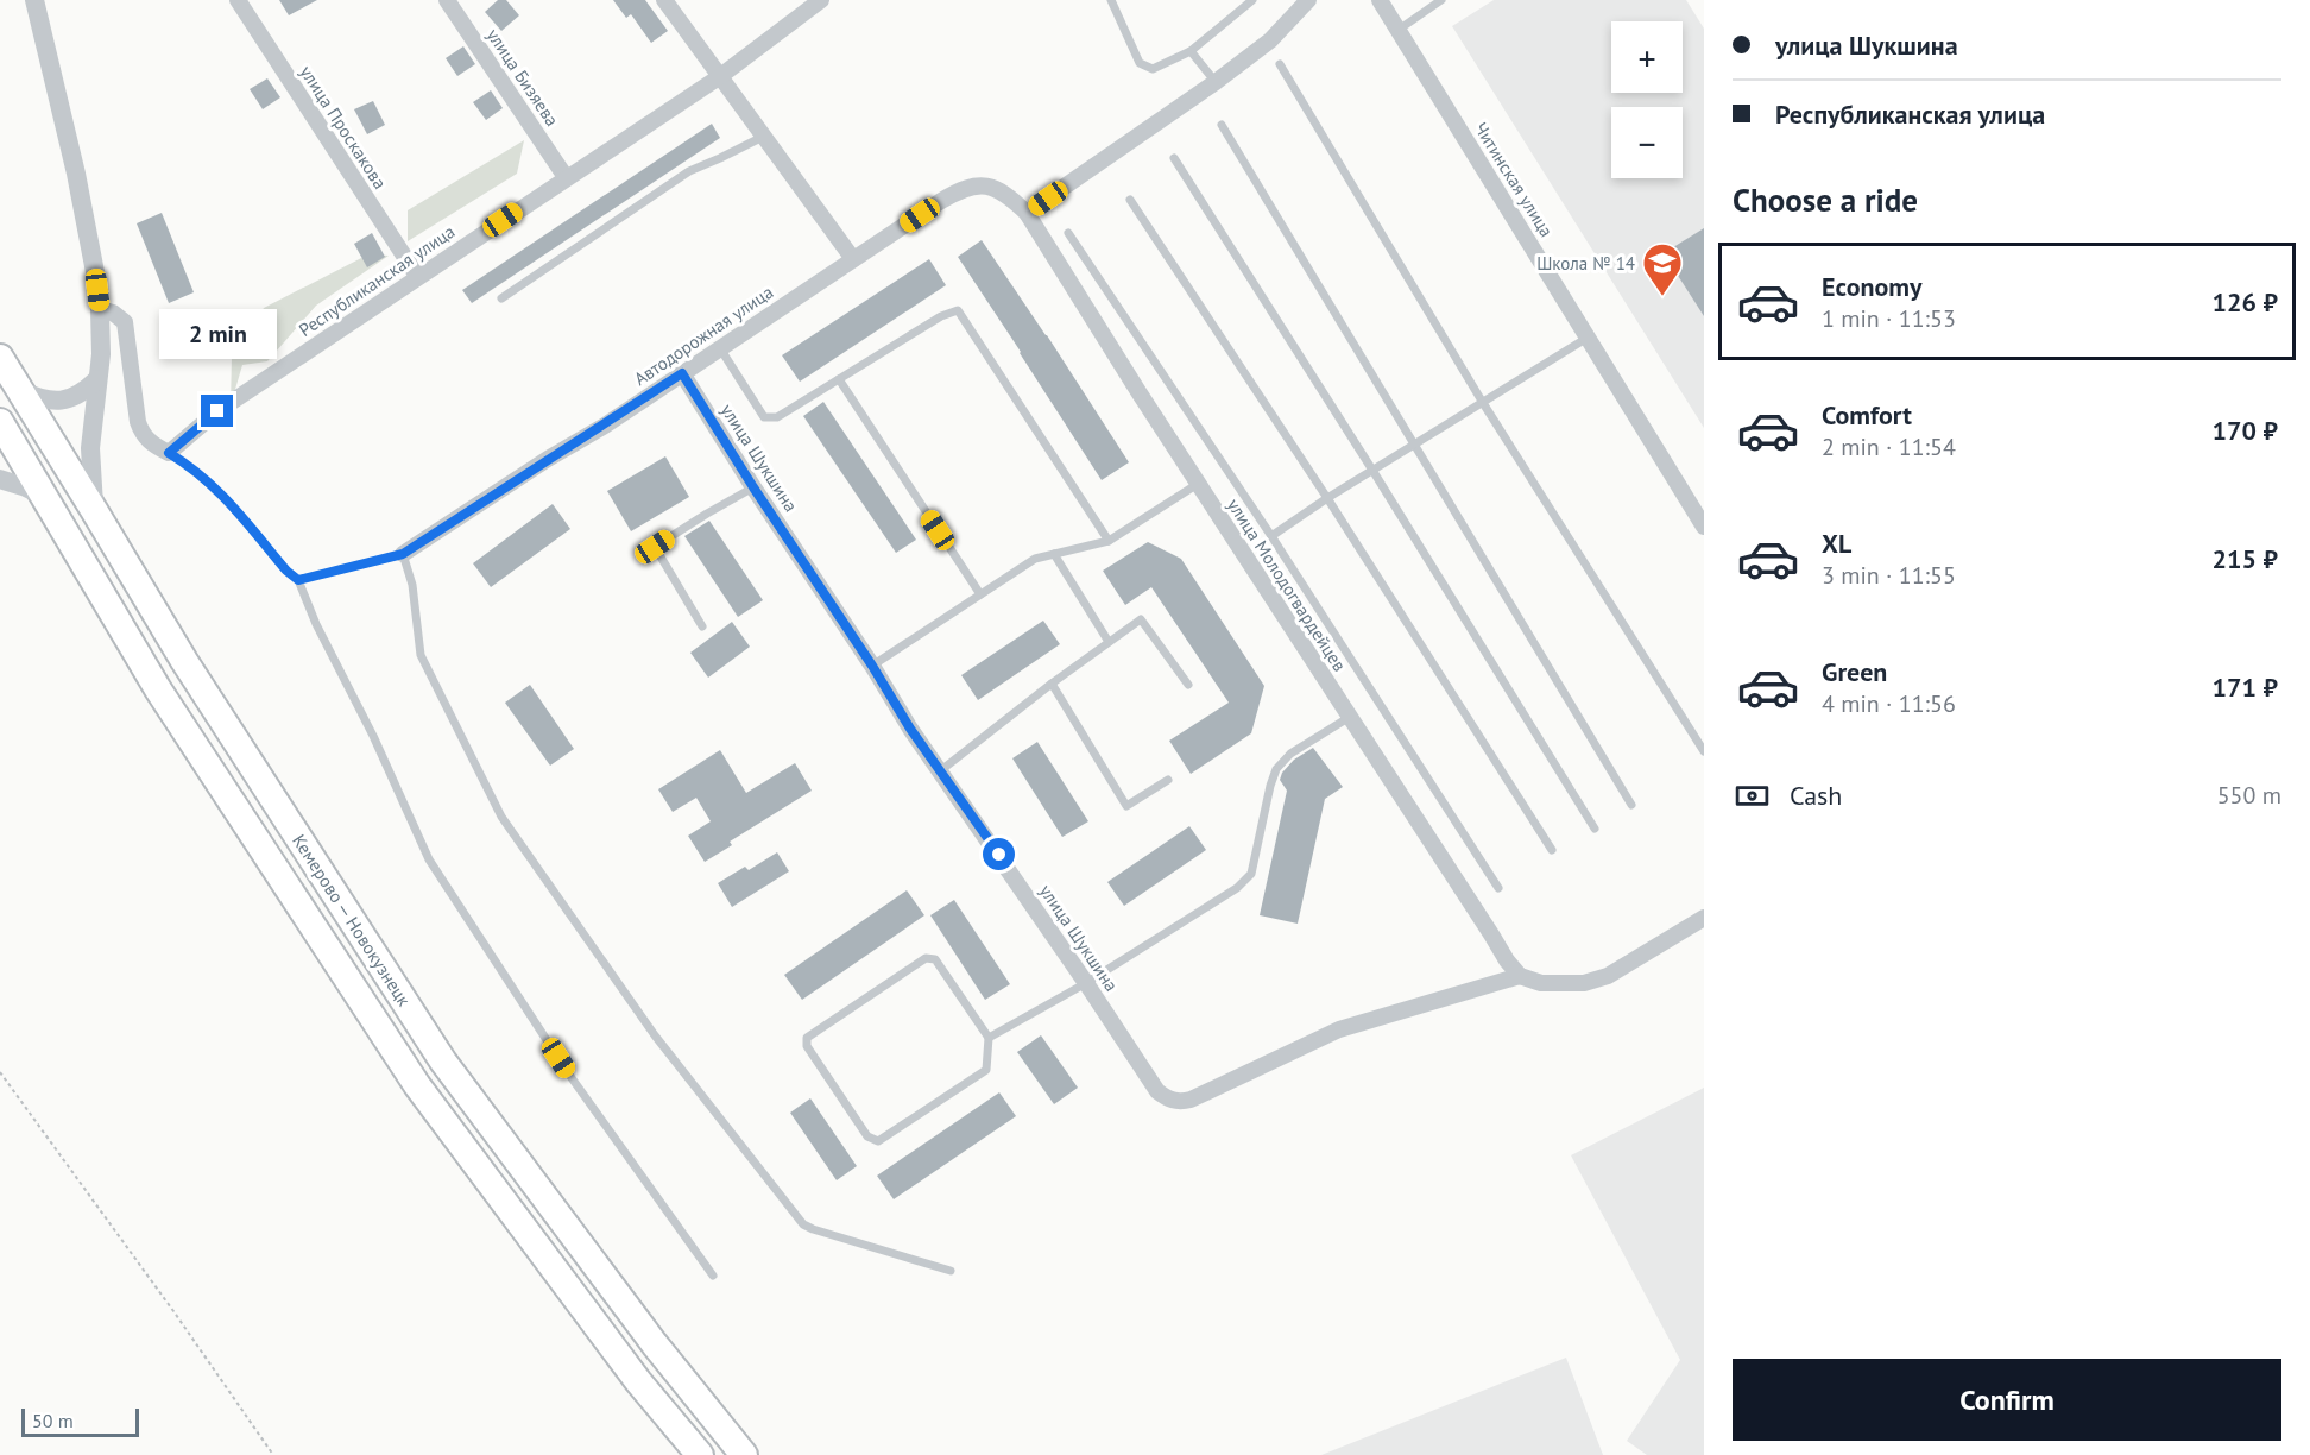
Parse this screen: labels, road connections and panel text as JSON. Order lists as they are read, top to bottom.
{
  "streets": {
    "highway": ["Кемерово — Новокузнецк"],
    "street": [
      "улица Бизяева",
      "улица Проскакова",
      "Читинская улица",
      "Республиканская улица",
      "Автодорожная улица",
      "улица Шукшина",
      "улица Молодогвардейцев"
    ]
  },
  "crossings": [
    ["улица Бизяева", "Республиканская улица"],
    ["улица Проскакова", "Республиканская улица"],
    ["Автодорожная улица", "улица Шукшина"],
    ["Автодорожная улица", "улица Молодогвардейцев"],
    ["улица Шукшина", "улица Молодогвардейцев"]
  ],
  "places": {
    "school or university": ["Школа № 14"]
  },
  "scale_bar": "50 m",
  "page": {
    "banner": ["улица Шукшина", "Республиканская улица"],
    "map_buttons": ["+", "−"],
    "heading": "Choose a ride",
    "list": [
      {
        "name": "Economy",
        "note": "1 min · 11:53",
        "value": "126 ₽"
      },
      {
        "name": "Comfort",
        "note": "2 min · 11:54",
        "value": "170 ₽"
      },
      {
        "name": "XL",
        "note": "3 min · 11:55",
        "value": "215 ₽"
      },
      {
        "name": "Green",
        "note": "4 min · 11:56",
        "value": "171 ₽"
      }
    ],
    "bubble": "2 min",
    "pay": ["Cash", "550 m"],
    "buttons": "Confirm",
    "scale": "50 m"
  }
}
